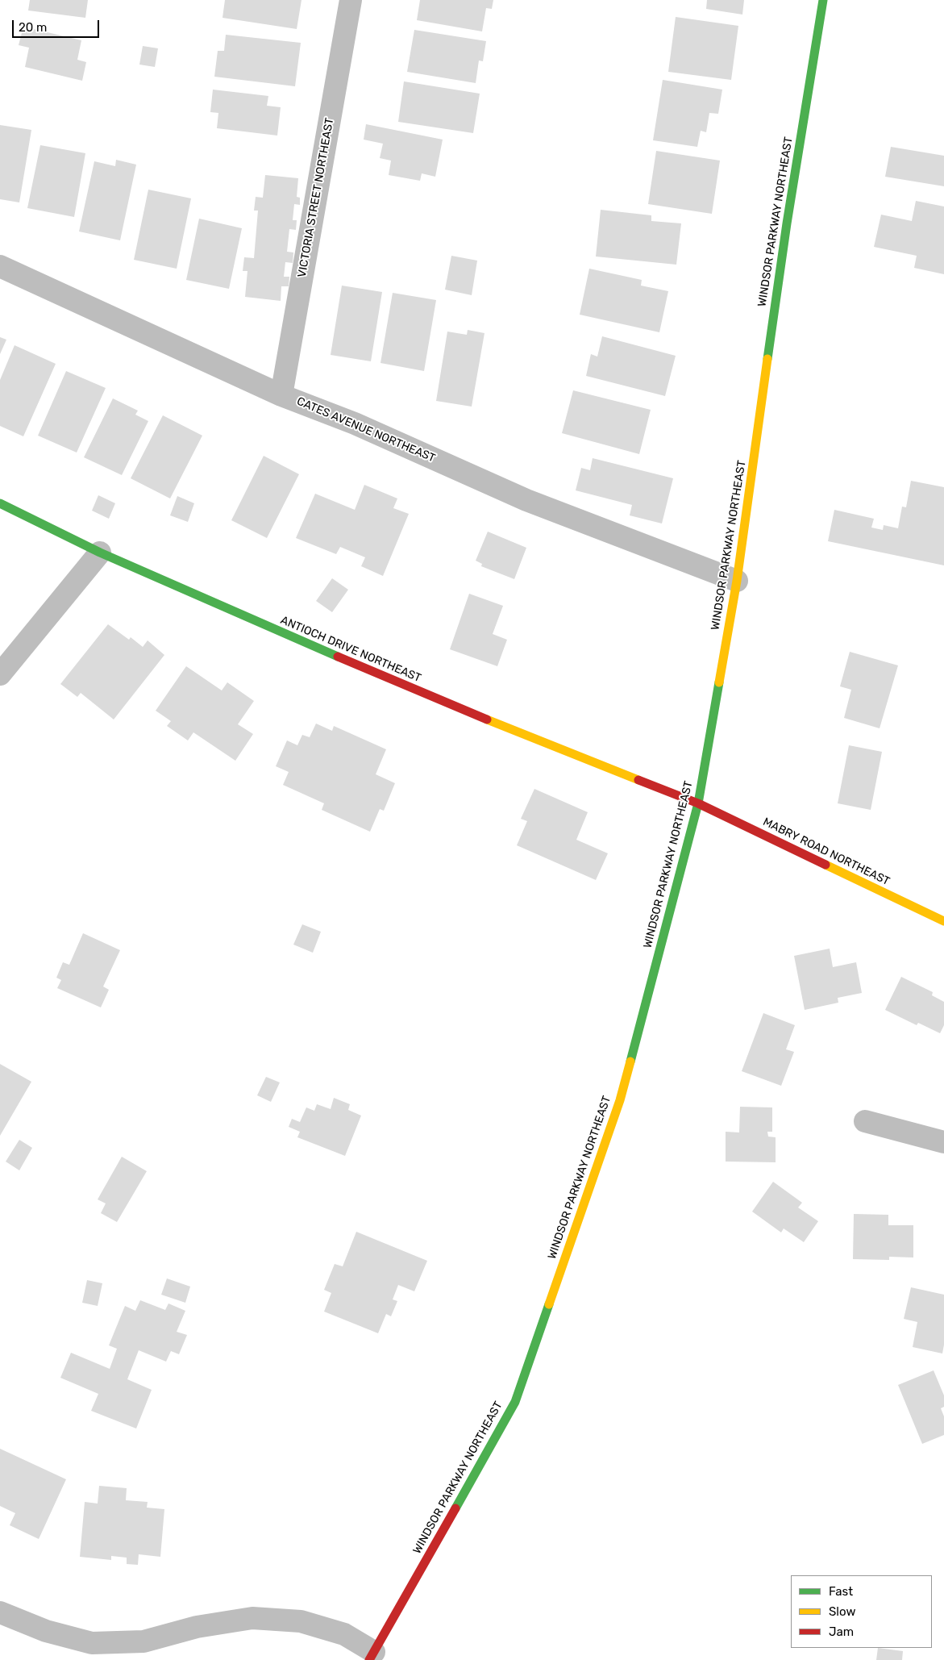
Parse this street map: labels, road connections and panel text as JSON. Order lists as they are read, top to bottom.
{
  "streets": {
    "street": [
      "VICTORIA STREET NORTHEAST",
      "WINDSOR PARKWAY NORTHEAST",
      "CATES AVENUE NORTHEAST",
      "ANTIOCH DRIVE NORTHEAST",
      "MABRY ROAD NORTHEAST"
    ]
  },
  "crossings": [
    ["VICTORIA STREET NORTHEAST", "CATES AVENUE NORTHEAST"],
    ["WINDSOR PARKWAY NORTHEAST", "CATES AVENUE NORTHEAST"],
    ["WINDSOR PARKWAY NORTHEAST", "ANTIOCH DRIVE NORTHEAST"],
    ["WINDSOR PARKWAY NORTHEAST", "MABRY ROAD NORTHEAST"],
    ["ANTIOCH DRIVE NORTHEAST", "MABRY ROAD NORTHEAST"]
  ],
  "legend": ["Fast", "Slow", "Jam"],
  "scale_bar": "20 m"
}
